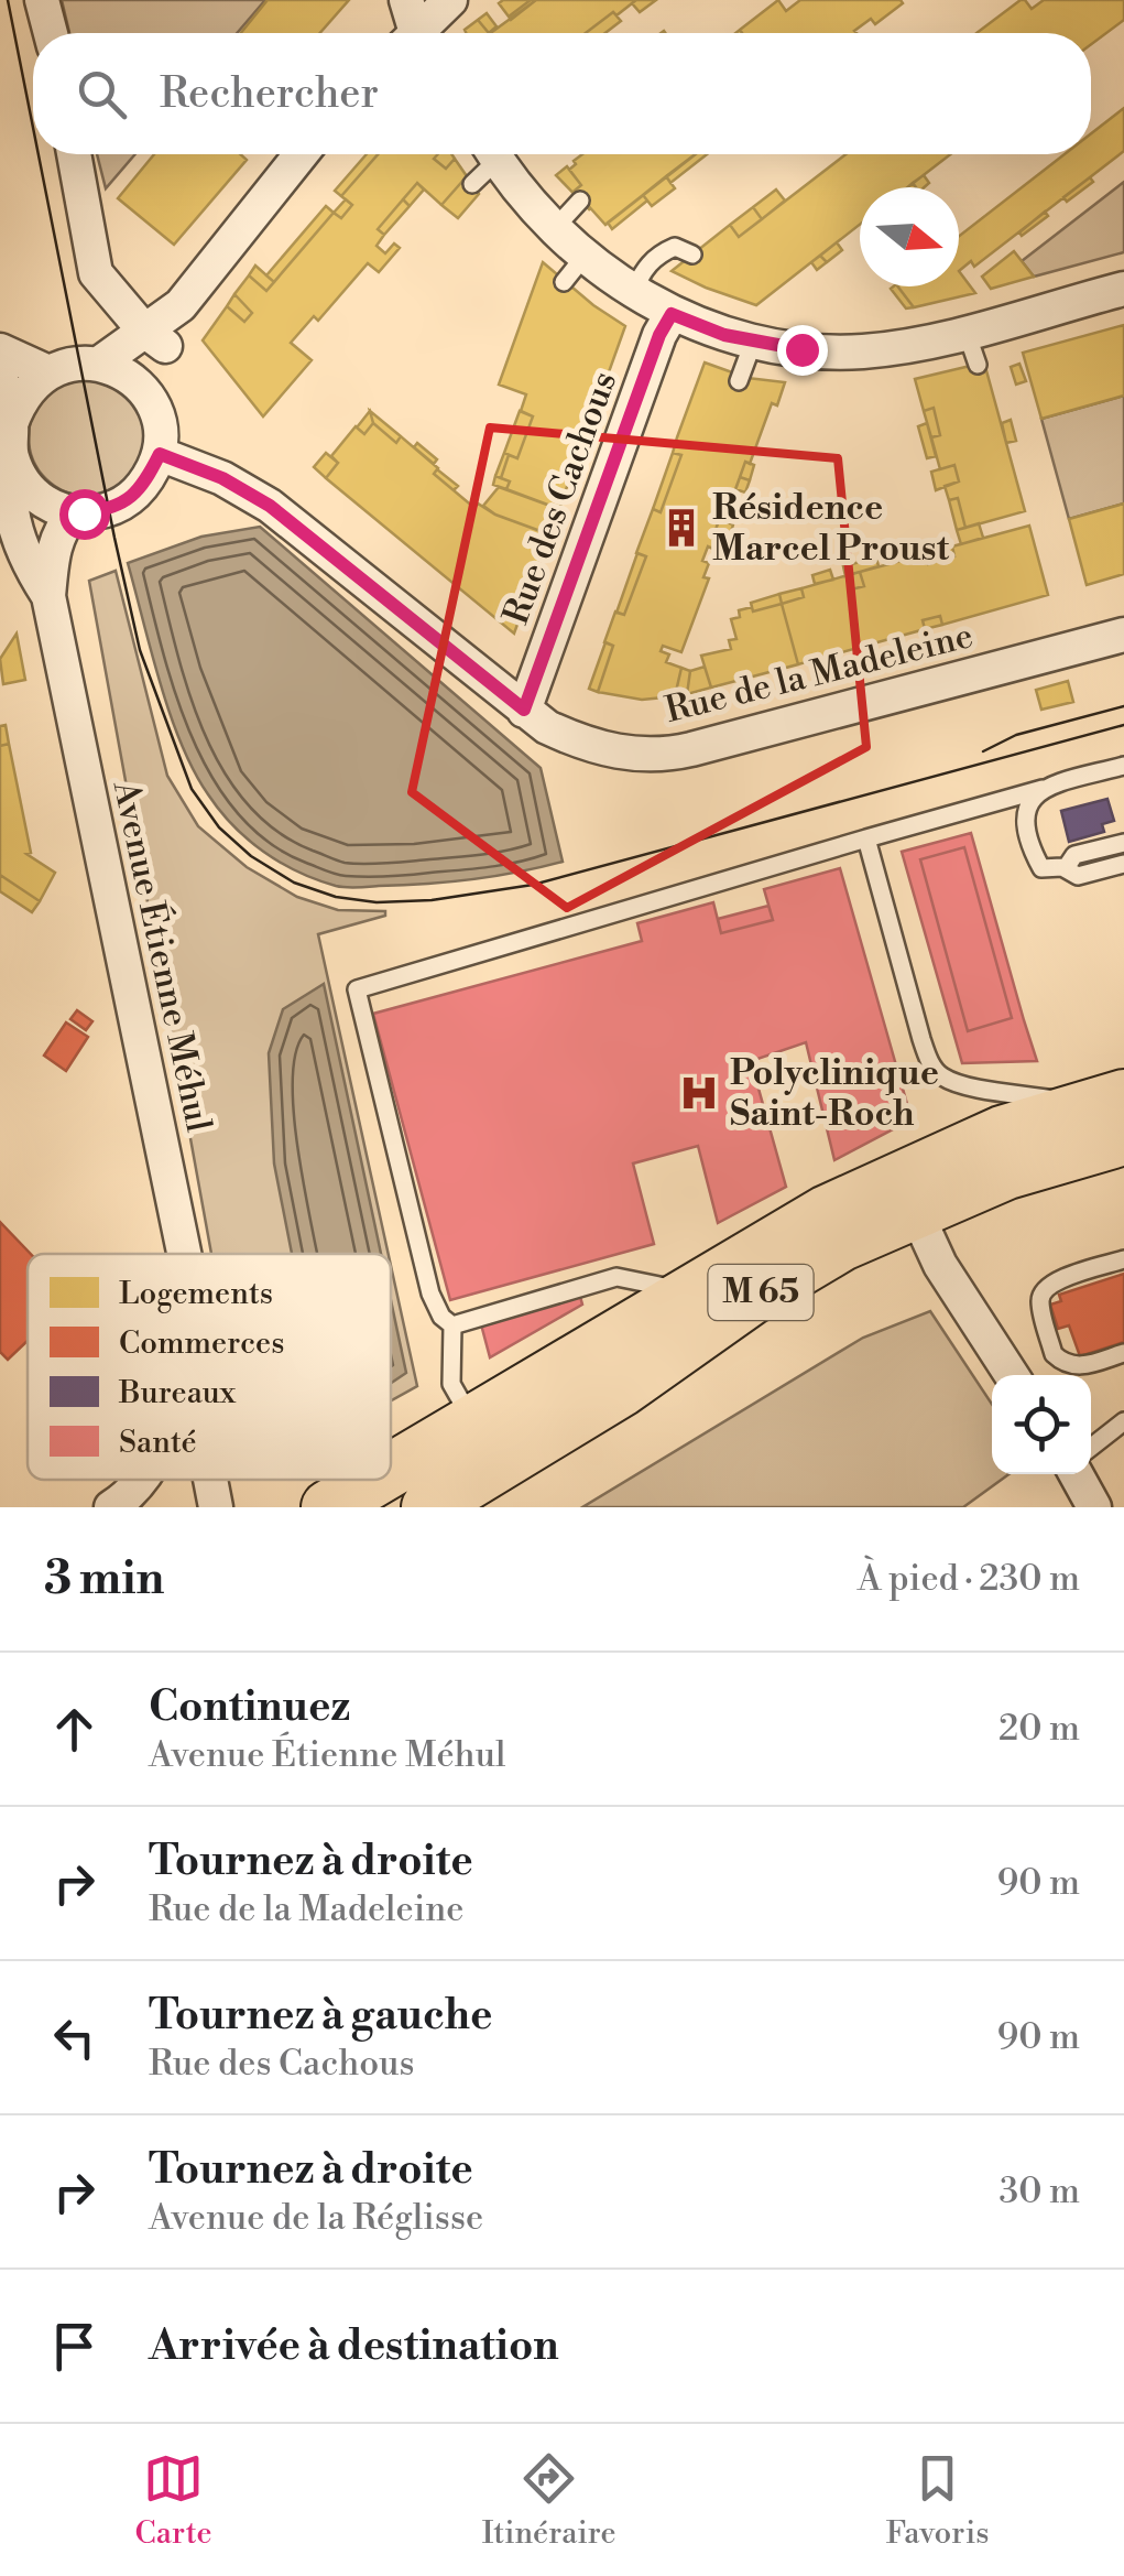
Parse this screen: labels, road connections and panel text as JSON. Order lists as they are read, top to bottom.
{
  "streets": {
    "main road": ["M 65"],
    "street": ["Rue des Cachous", "Rue de la Madeleine", "Avenue Étienne Méhul"]
  },
  "crossings": [
    ["Rue des Cachous", "Rue de la Madeleine"],
    ["Rue de la Madeleine", "Avenue Étienne Méhul"]
  ],
  "places": {
    "building": ["Résidence Marcel Proust"],
    "hospital": ["Polyclinique Saint-Roch"]
  },
  "legend": [
    "Logements",
    "Commerces",
    "Bureaux",
    "Santé"
  ],
  "north": "right",
  "page": {
    "search": "Rechercher",
    "heading": ["3 min", "À pied · 230 m"],
    "list": [
      ["Continuez", "Avenue Étienne Méhul", "20 m"],
      ["Tournez à droite", "Rue de la Madeleine", "90 m"],
      ["Tournez à gauche", "Rue des Cachous", "90 m"],
      ["Tournez à droite", "Avenue de la Réglisse", "30 m"],
      "Arrivée à destination"
    ],
    "nav": ["Carte", "Itinéraire", "Favoris"]
  }
}
